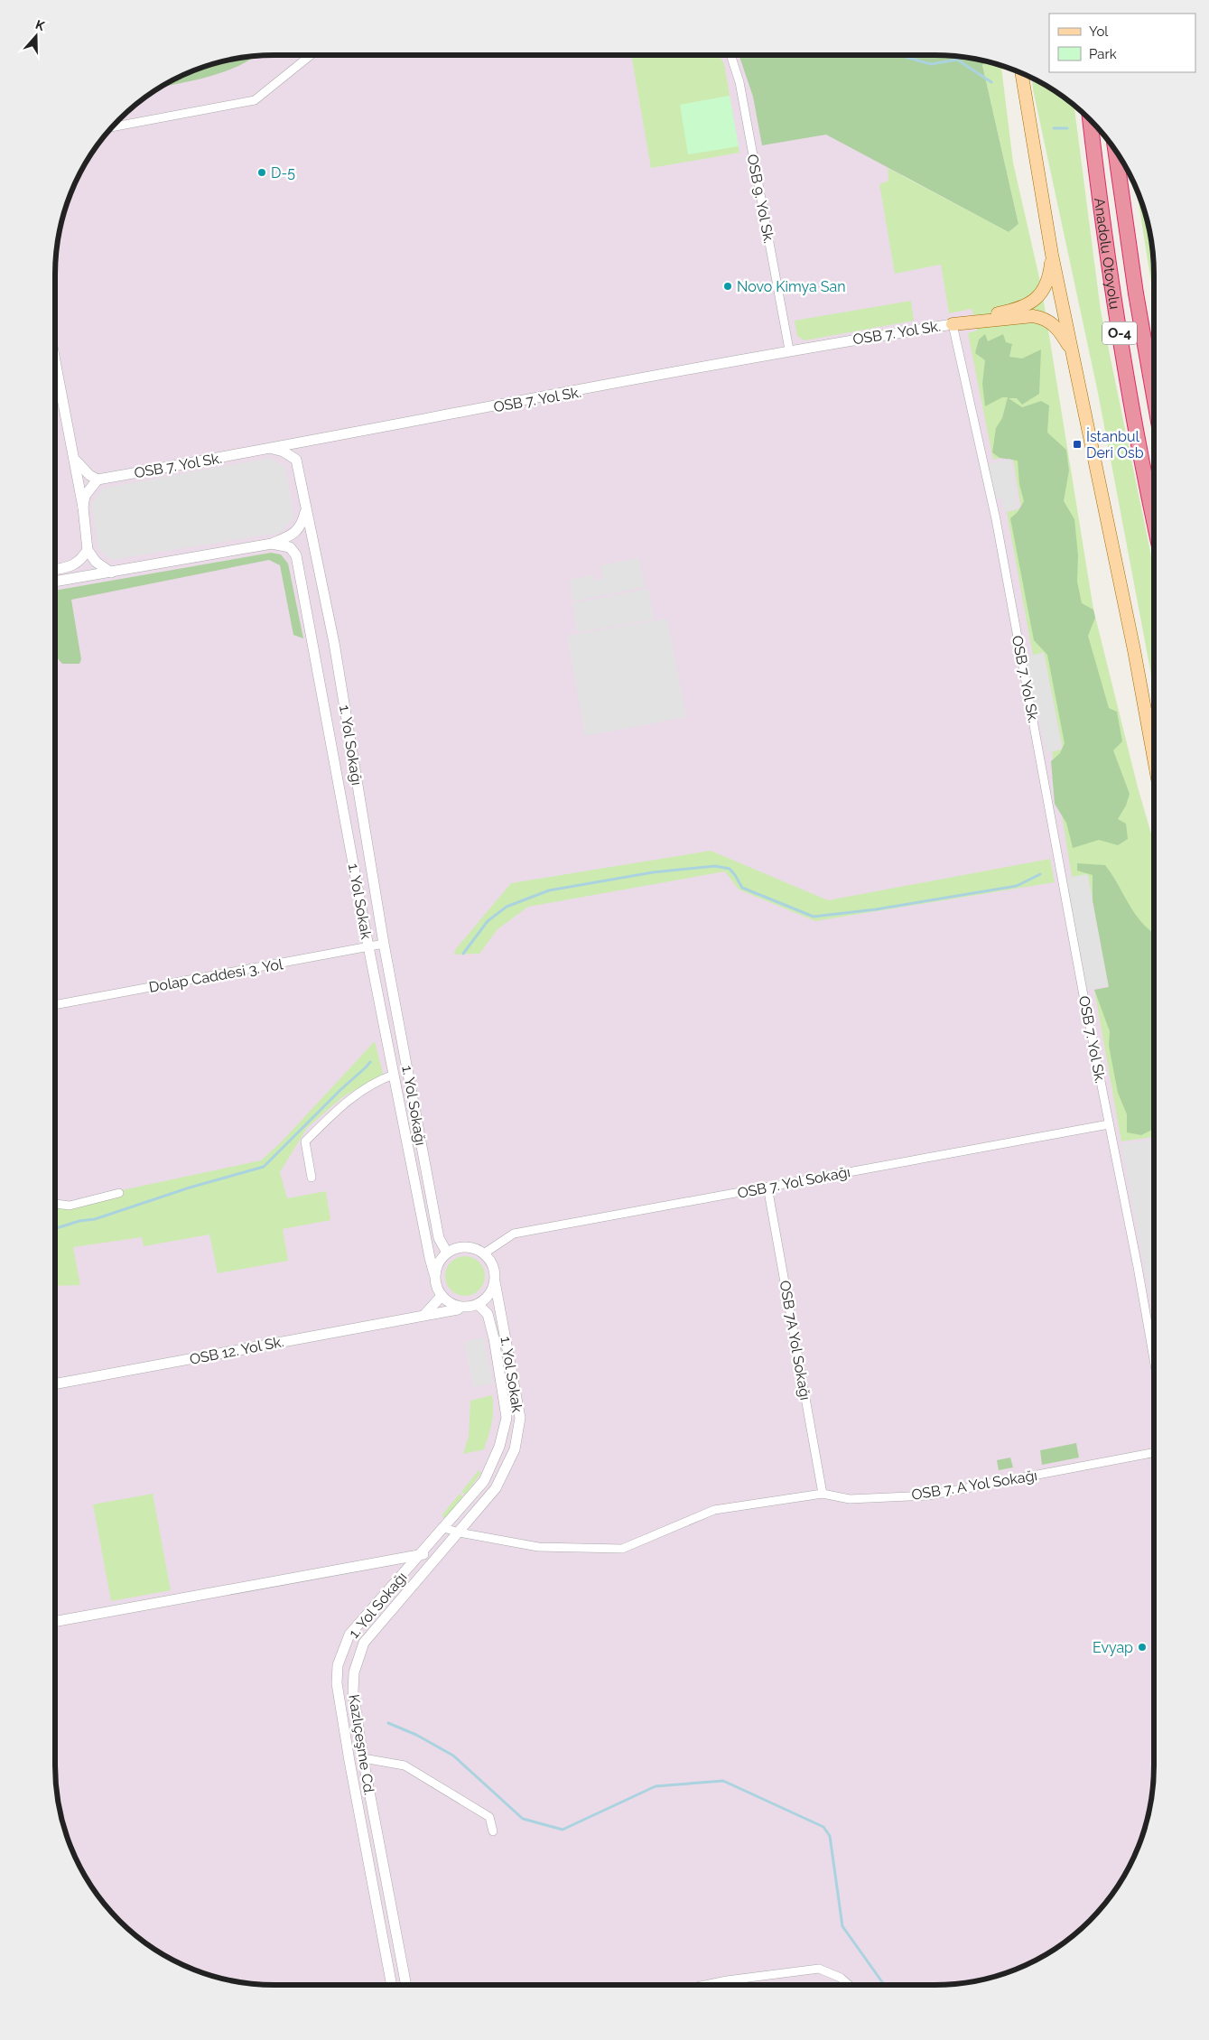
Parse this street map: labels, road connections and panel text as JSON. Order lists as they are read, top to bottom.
{
  "streets": {
    "highway": ["Anadolu Otoyolu", "O-4"],
    "street": [
      "OSB 9. Yol Sk.",
      "OSB 7. Yol Sk.",
      "1. Yol Sokağı",
      "1. Yol Sokak",
      "Dolap Caddesi 3. Yol",
      "OSB 7. Yol Sokağı",
      "OSB 7A Yol Sokağı",
      "OSB 12. Yol Sk.",
      "OSB 7. A Yol Sokağı",
      "Kazlıçeşme Cd."
    ]
  },
  "crossings": [
    ["OSB 9. Yol Sk.", "OSB 7. Yol Sk."],
    ["OSB 7. Yol Sk.", "OSB 7. Yol Sokağı"],
    ["1. Yol Sokağı", "1. Yol Sokak"],
    ["1. Yol Sokağı", "Dolap Caddesi 3. Yol"],
    ["1. Yol Sokağı", "OSB 7. Yol Sokağı"],
    ["1. Yol Sokağı", "OSB 12. Yol Sk."],
    ["1. Yol Sokağı", "OSB 7. A Yol Sokağı"],
    ["1. Yol Sokak", "Dolap Caddesi 3. Yol"],
    ["1. Yol Sokak", "OSB 7. Yol Sokağı"],
    ["1. Yol Sokak", "OSB 12. Yol Sk."],
    ["1. Yol Sokak", "OSB 7. A Yol Sokağı"],
    ["1. Yol Sokak", "Kazlıçeşme Cd."],
    ["OSB 7. Yol Sokağı", "OSB 7A Yol Sokağı"],
    ["OSB 7. Yol Sokağı", "OSB 12. Yol Sk."],
    ["OSB 7A Yol Sokağı", "OSB 7. A Yol Sokağı"],
    ["OSB 7. A Yol Sokağı", "Kazlıçeşme Cd."]
  ],
  "places": {
    "other": ["D-5", "Novo Kimya San", "Evyap"],
    "transit": ["İstanbul Deri Osb"]
  },
  "legend": ["Yol", "Park"],
  "north": "top"
}
